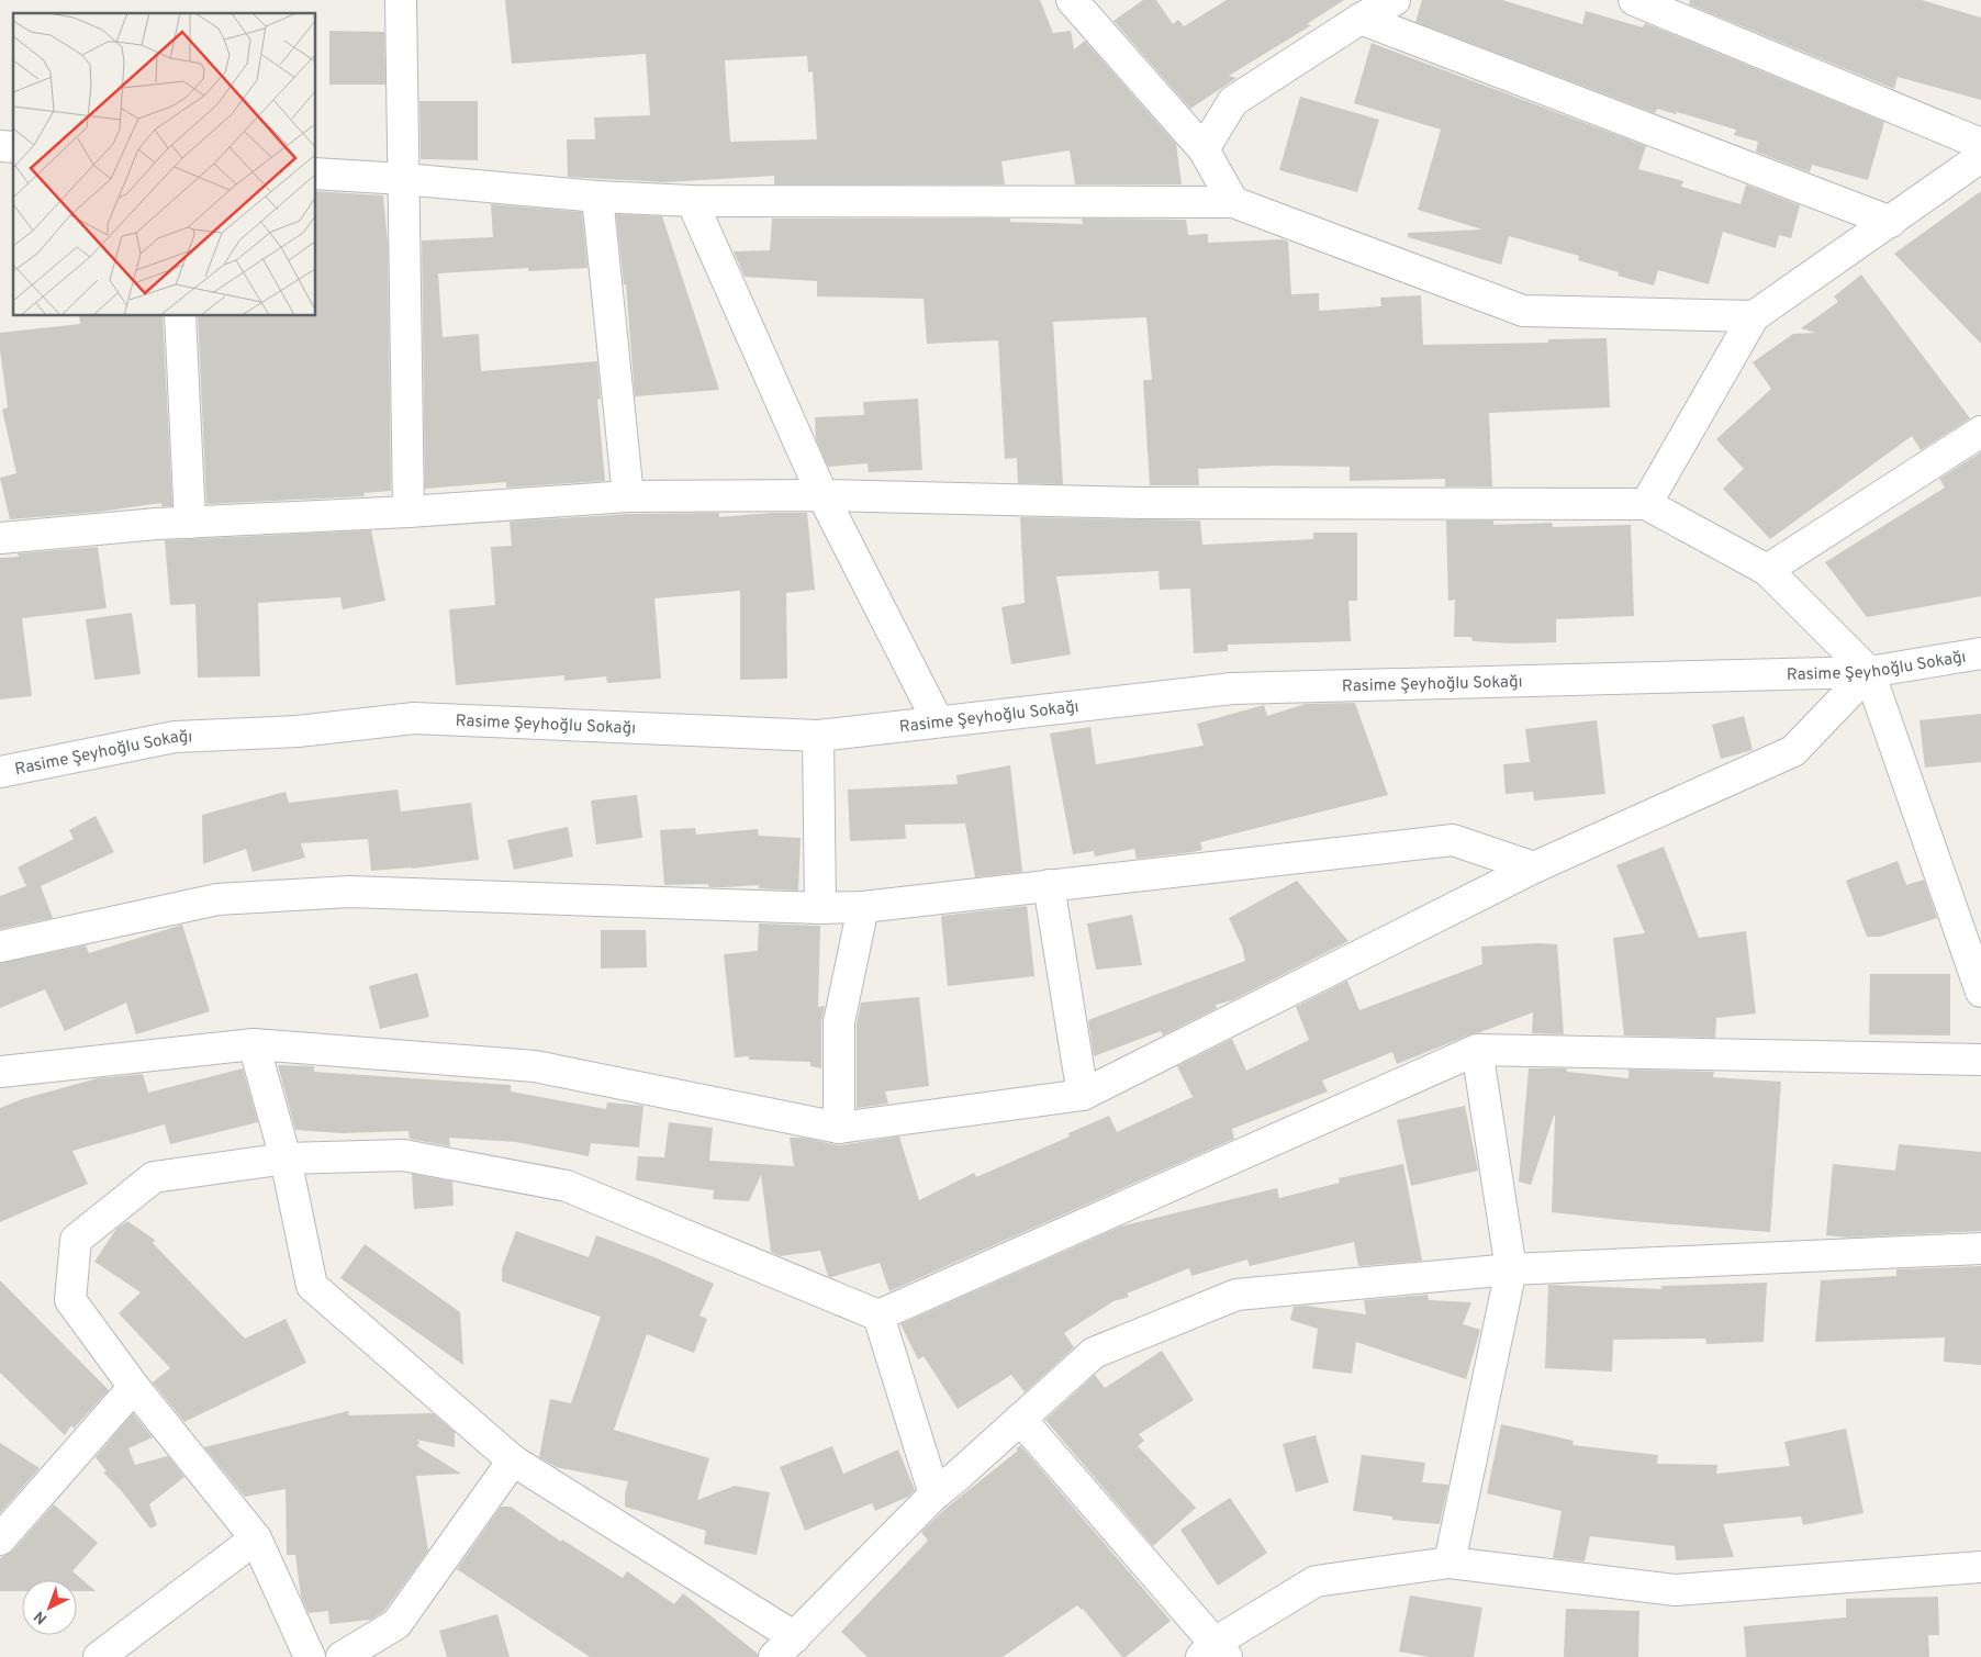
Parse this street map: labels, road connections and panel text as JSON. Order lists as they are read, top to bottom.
{
  "streets": {
    "street": ["Rasime Şeyhoğlu Sokağı"]
  },
  "north": "bottom left"
}
